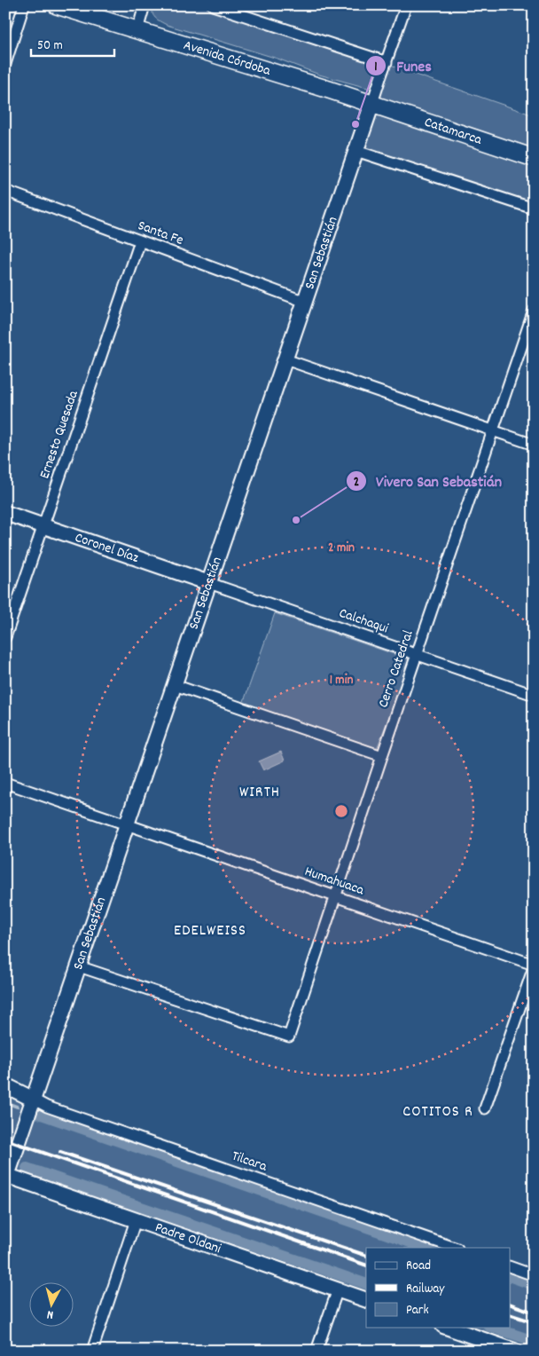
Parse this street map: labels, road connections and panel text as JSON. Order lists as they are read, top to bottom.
{
  "streets": {
    "main road": [
      "Avenida Córdoba",
      "Catamarca",
      "San Sebastián",
      "Coronel Díaz",
      "Padre Oldani"
    ],
    "street": [
      "Santa Fe",
      "Ernesto Quesada",
      "Calchaqui",
      "Cerro Catedral",
      "Humahuaca",
      "Tilcara"
    ]
  },
  "crossings": [
    ["Avenida Córdoba", "Catamarca"],
    ["Avenida Córdoba", "San Sebastián"],
    ["Catamarca", "San Sebastián"],
    ["Santa Fe", "San Sebastián"],
    ["Santa Fe", "Ernesto Quesada"],
    ["San Sebastián", "Coronel Díaz"],
    ["San Sebastián", "Calchaqui"],
    ["San Sebastián", "Cerro Catedral"],
    ["San Sebastián", "Humahuaca"],
    ["San Sebastián", "Tilcara"],
    ["San Sebastián", "Padre Oldani"],
    ["Ernesto Quesada", "Coronel Díaz"],
    ["Coronel Díaz", "Calchaqui"],
    ["Calchaqui", "Cerro Catedral"],
    ["Cerro Catedral", "Humahuaca"]
  ],
  "districts": ["WIRTH", "EDELWEISS", "COTITOS R"],
  "places": ["Funes", "Vivero San Sebastián"],
  "legend": ["Road", "Railway", "Park"],
  "scale_bar": "50 m",
  "north": "bottom",
  "rings": ["2 min", "1 min"]
}
